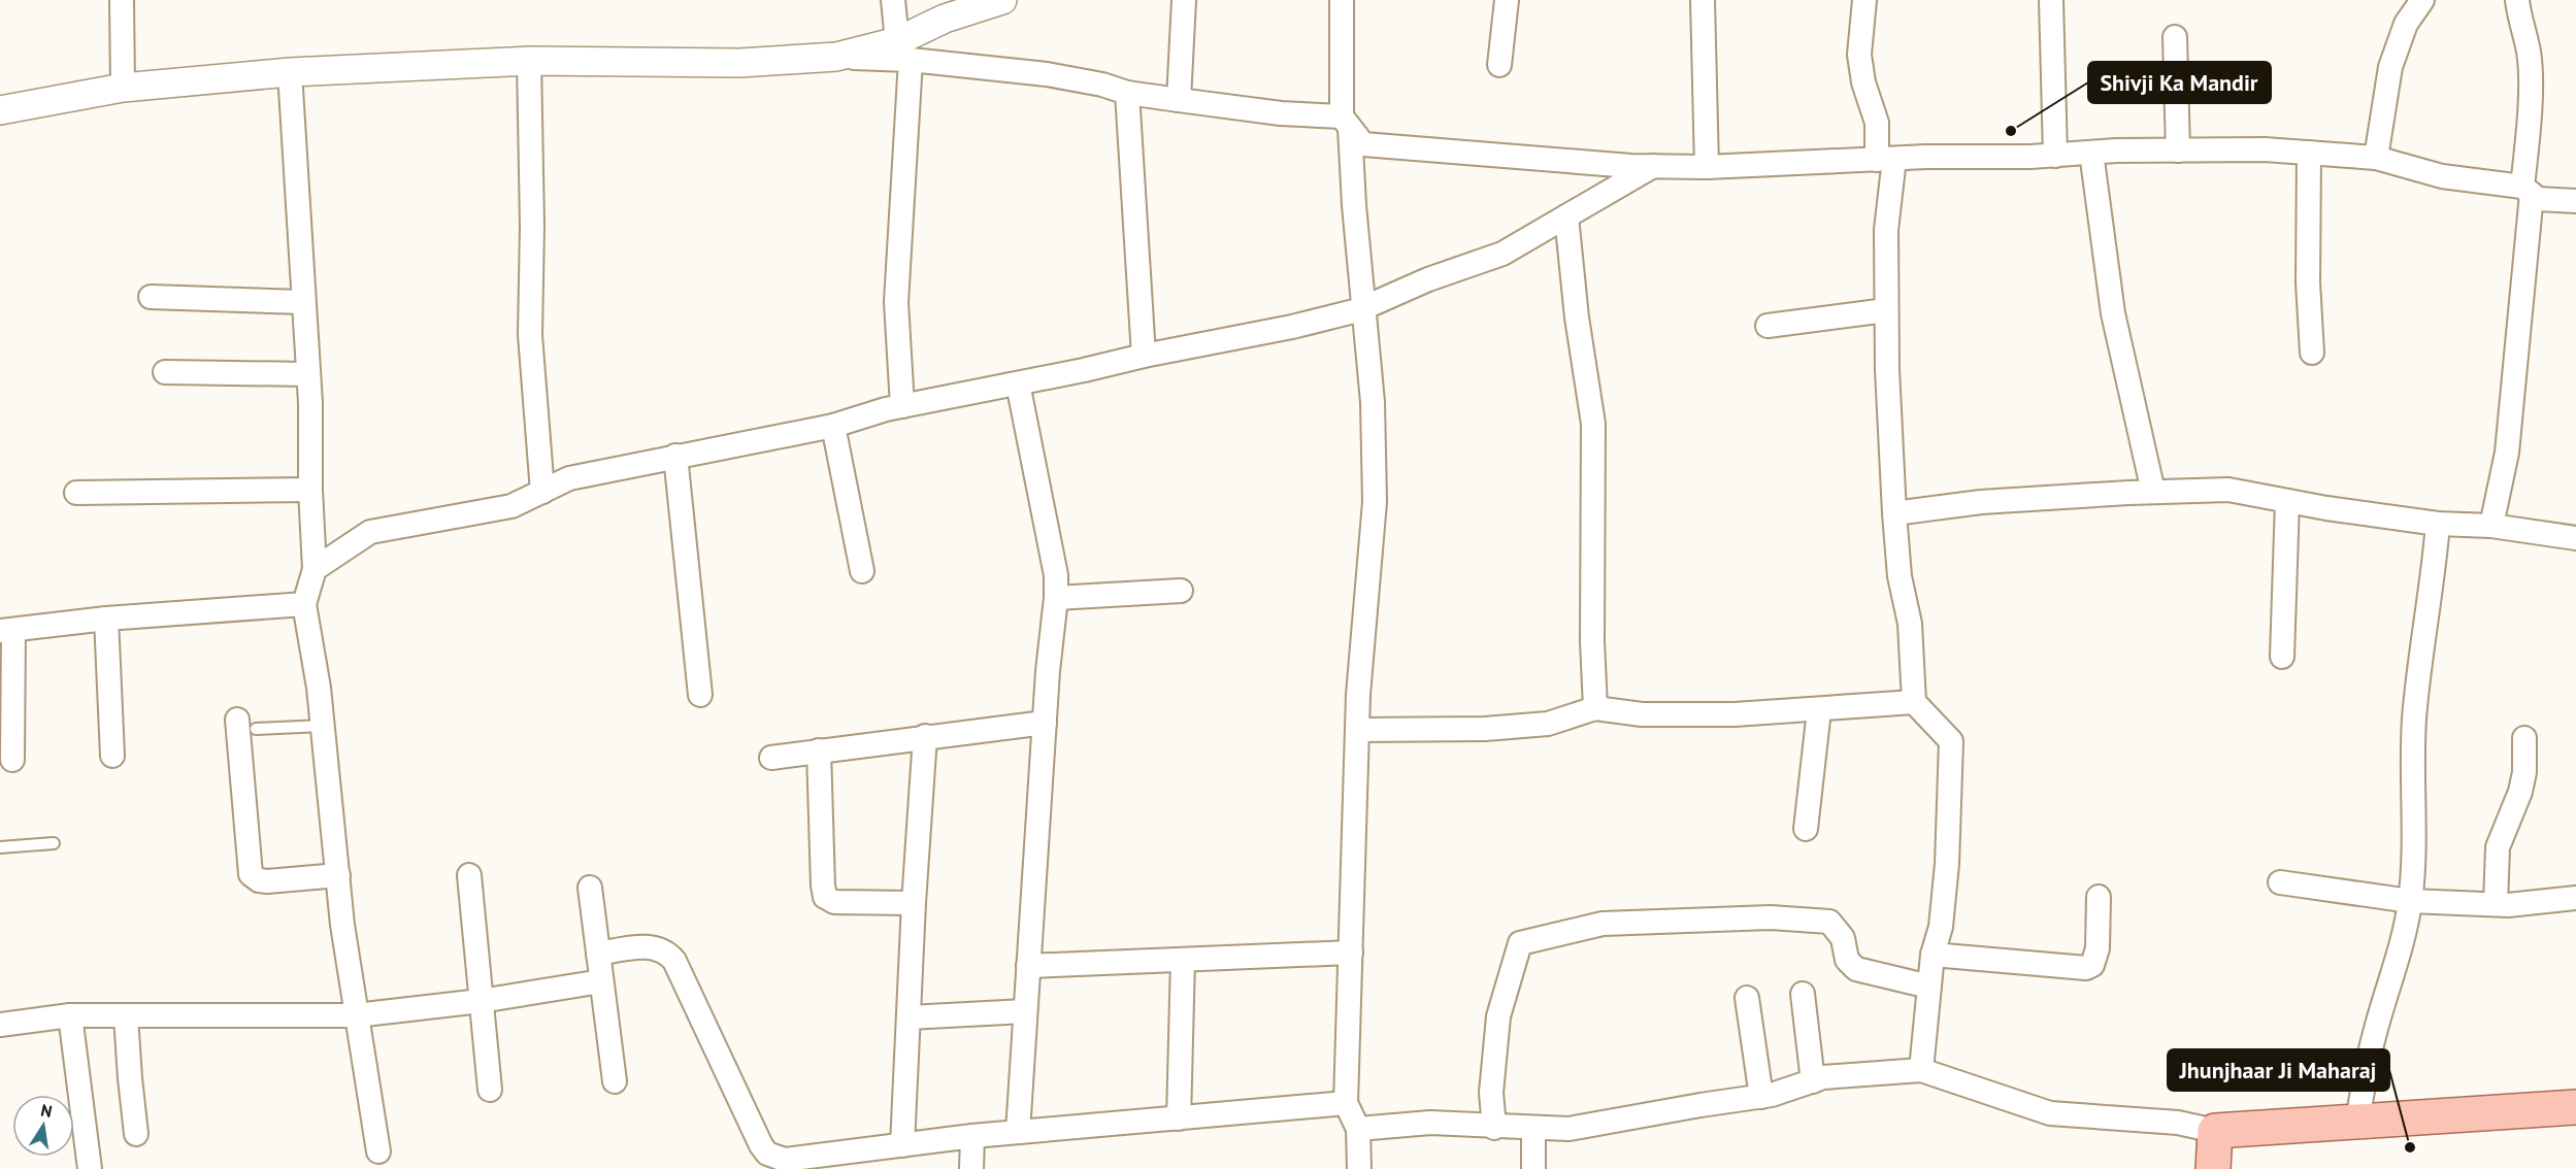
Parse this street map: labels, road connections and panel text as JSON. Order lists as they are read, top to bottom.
{
  "places": ["Shivji Ka Mandir", "Jhunjhaar Ji Maharaj"],
  "north": "top"
}
